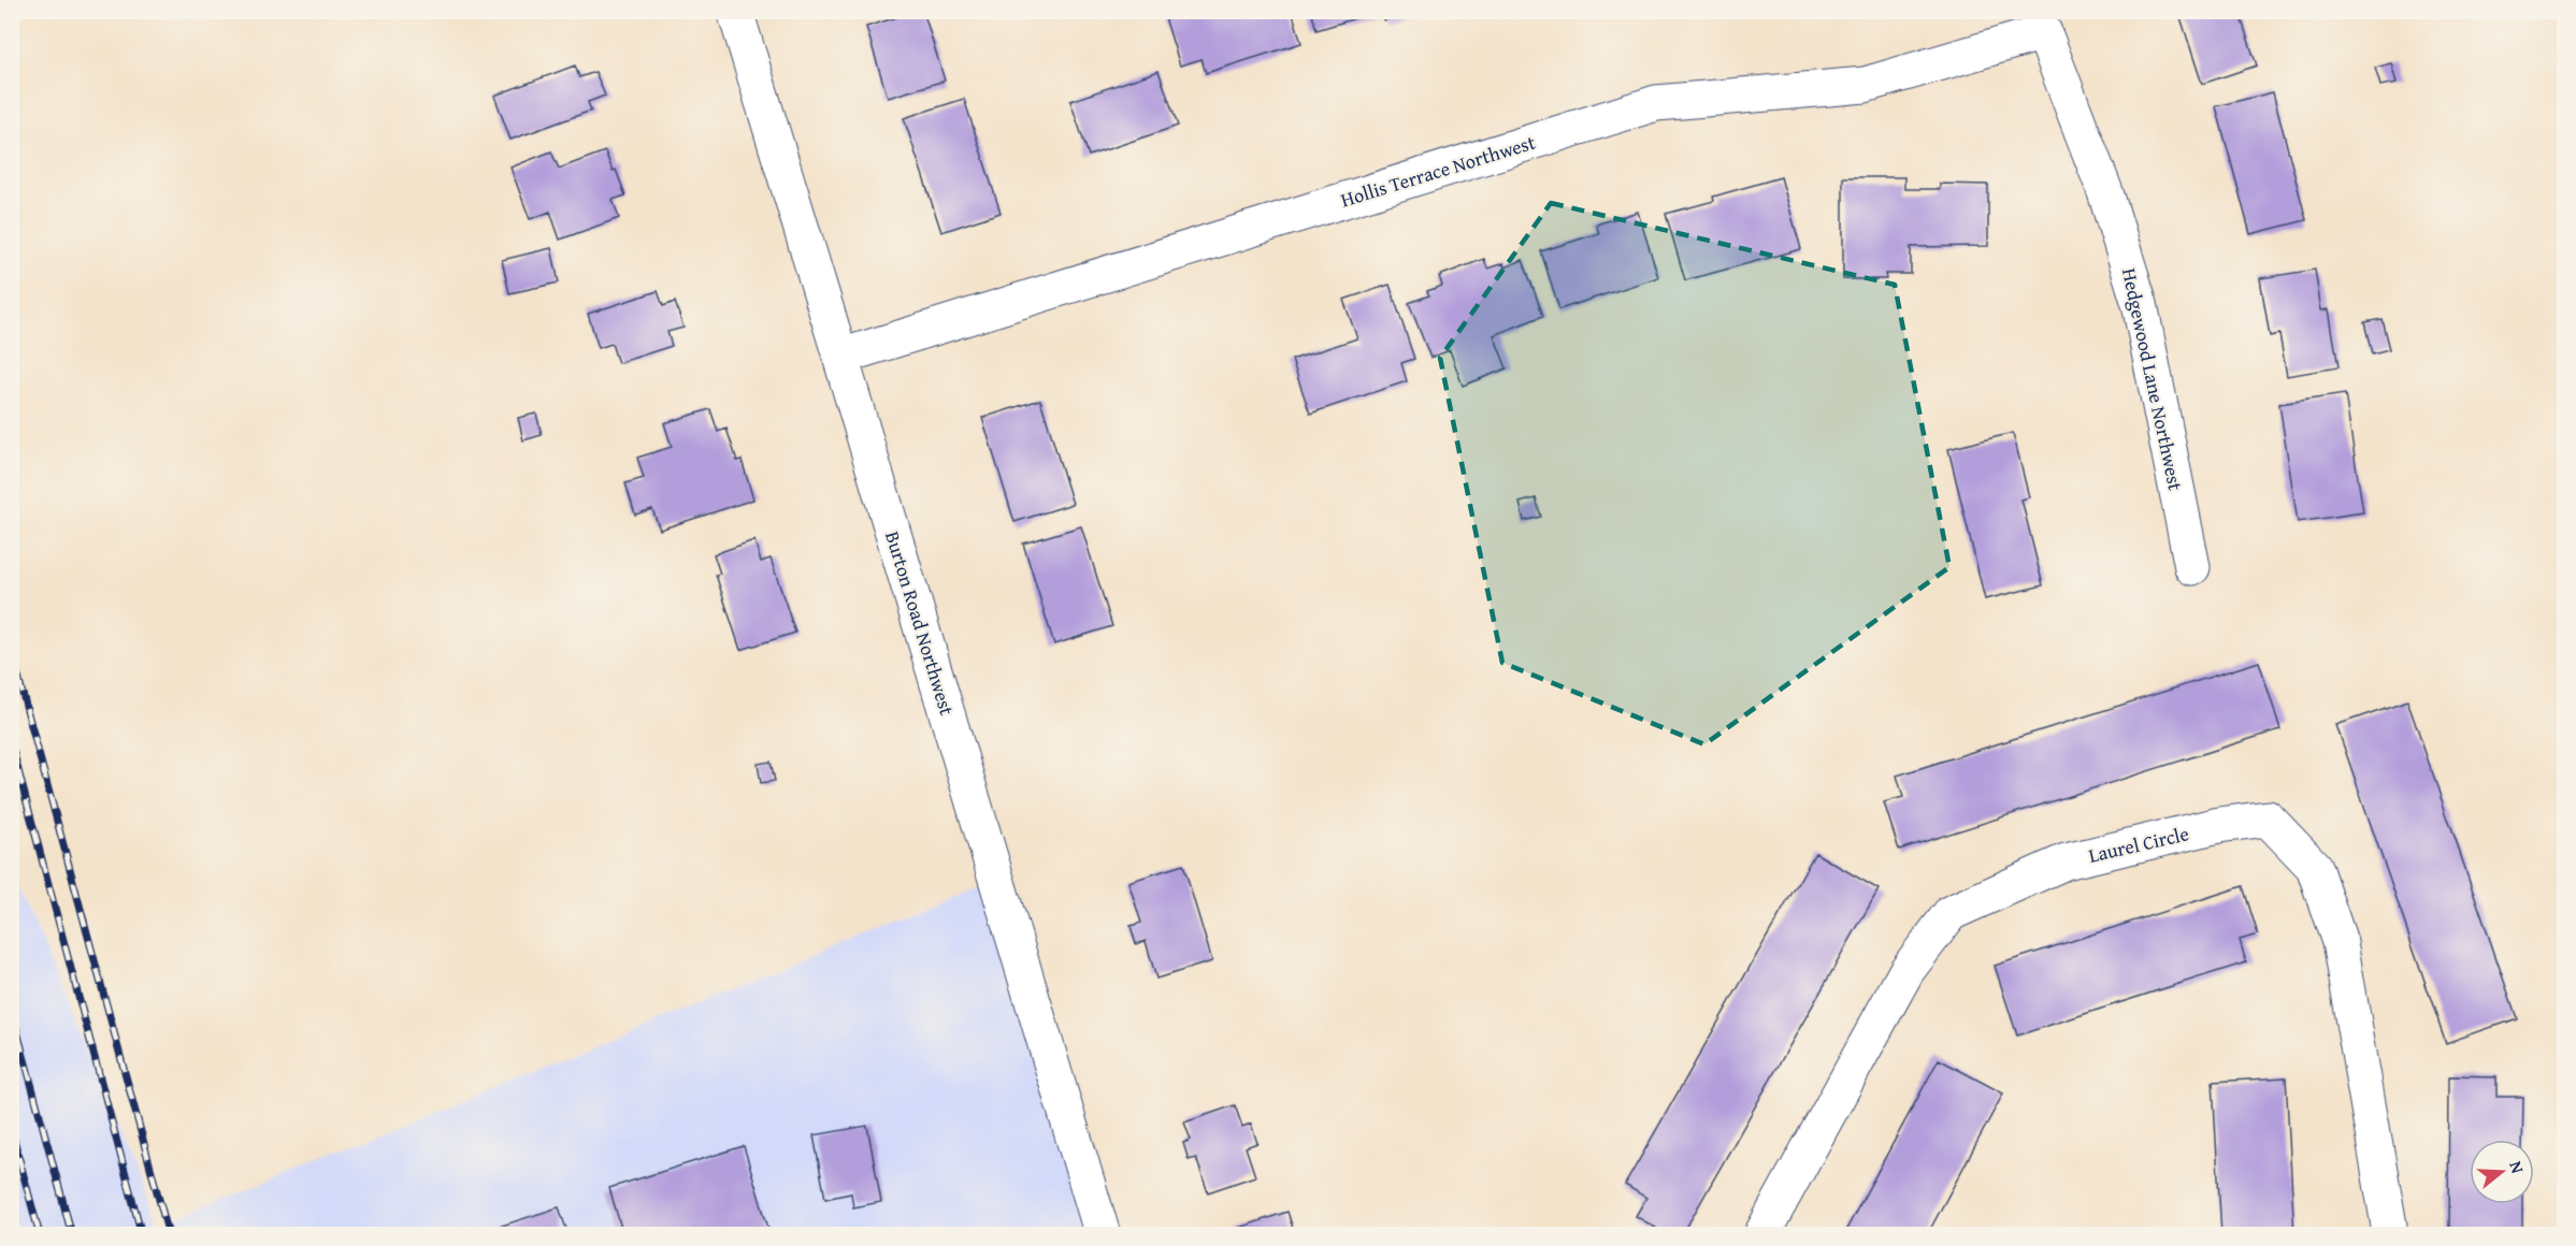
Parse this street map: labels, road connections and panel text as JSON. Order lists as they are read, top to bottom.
{
  "streets": {
    "street": [
      "Hollis Terrace Northwest",
      "Hedgewood Lane Northwest",
      "Burton Road Northwest",
      "Laurel Circle"
    ]
  },
  "crossings": [
    ["Hollis Terrace Northwest", "Hedgewood Lane Northwest"],
    ["Hollis Terrace Northwest", "Burton Road Northwest"]
  ],
  "north": "right"
}
